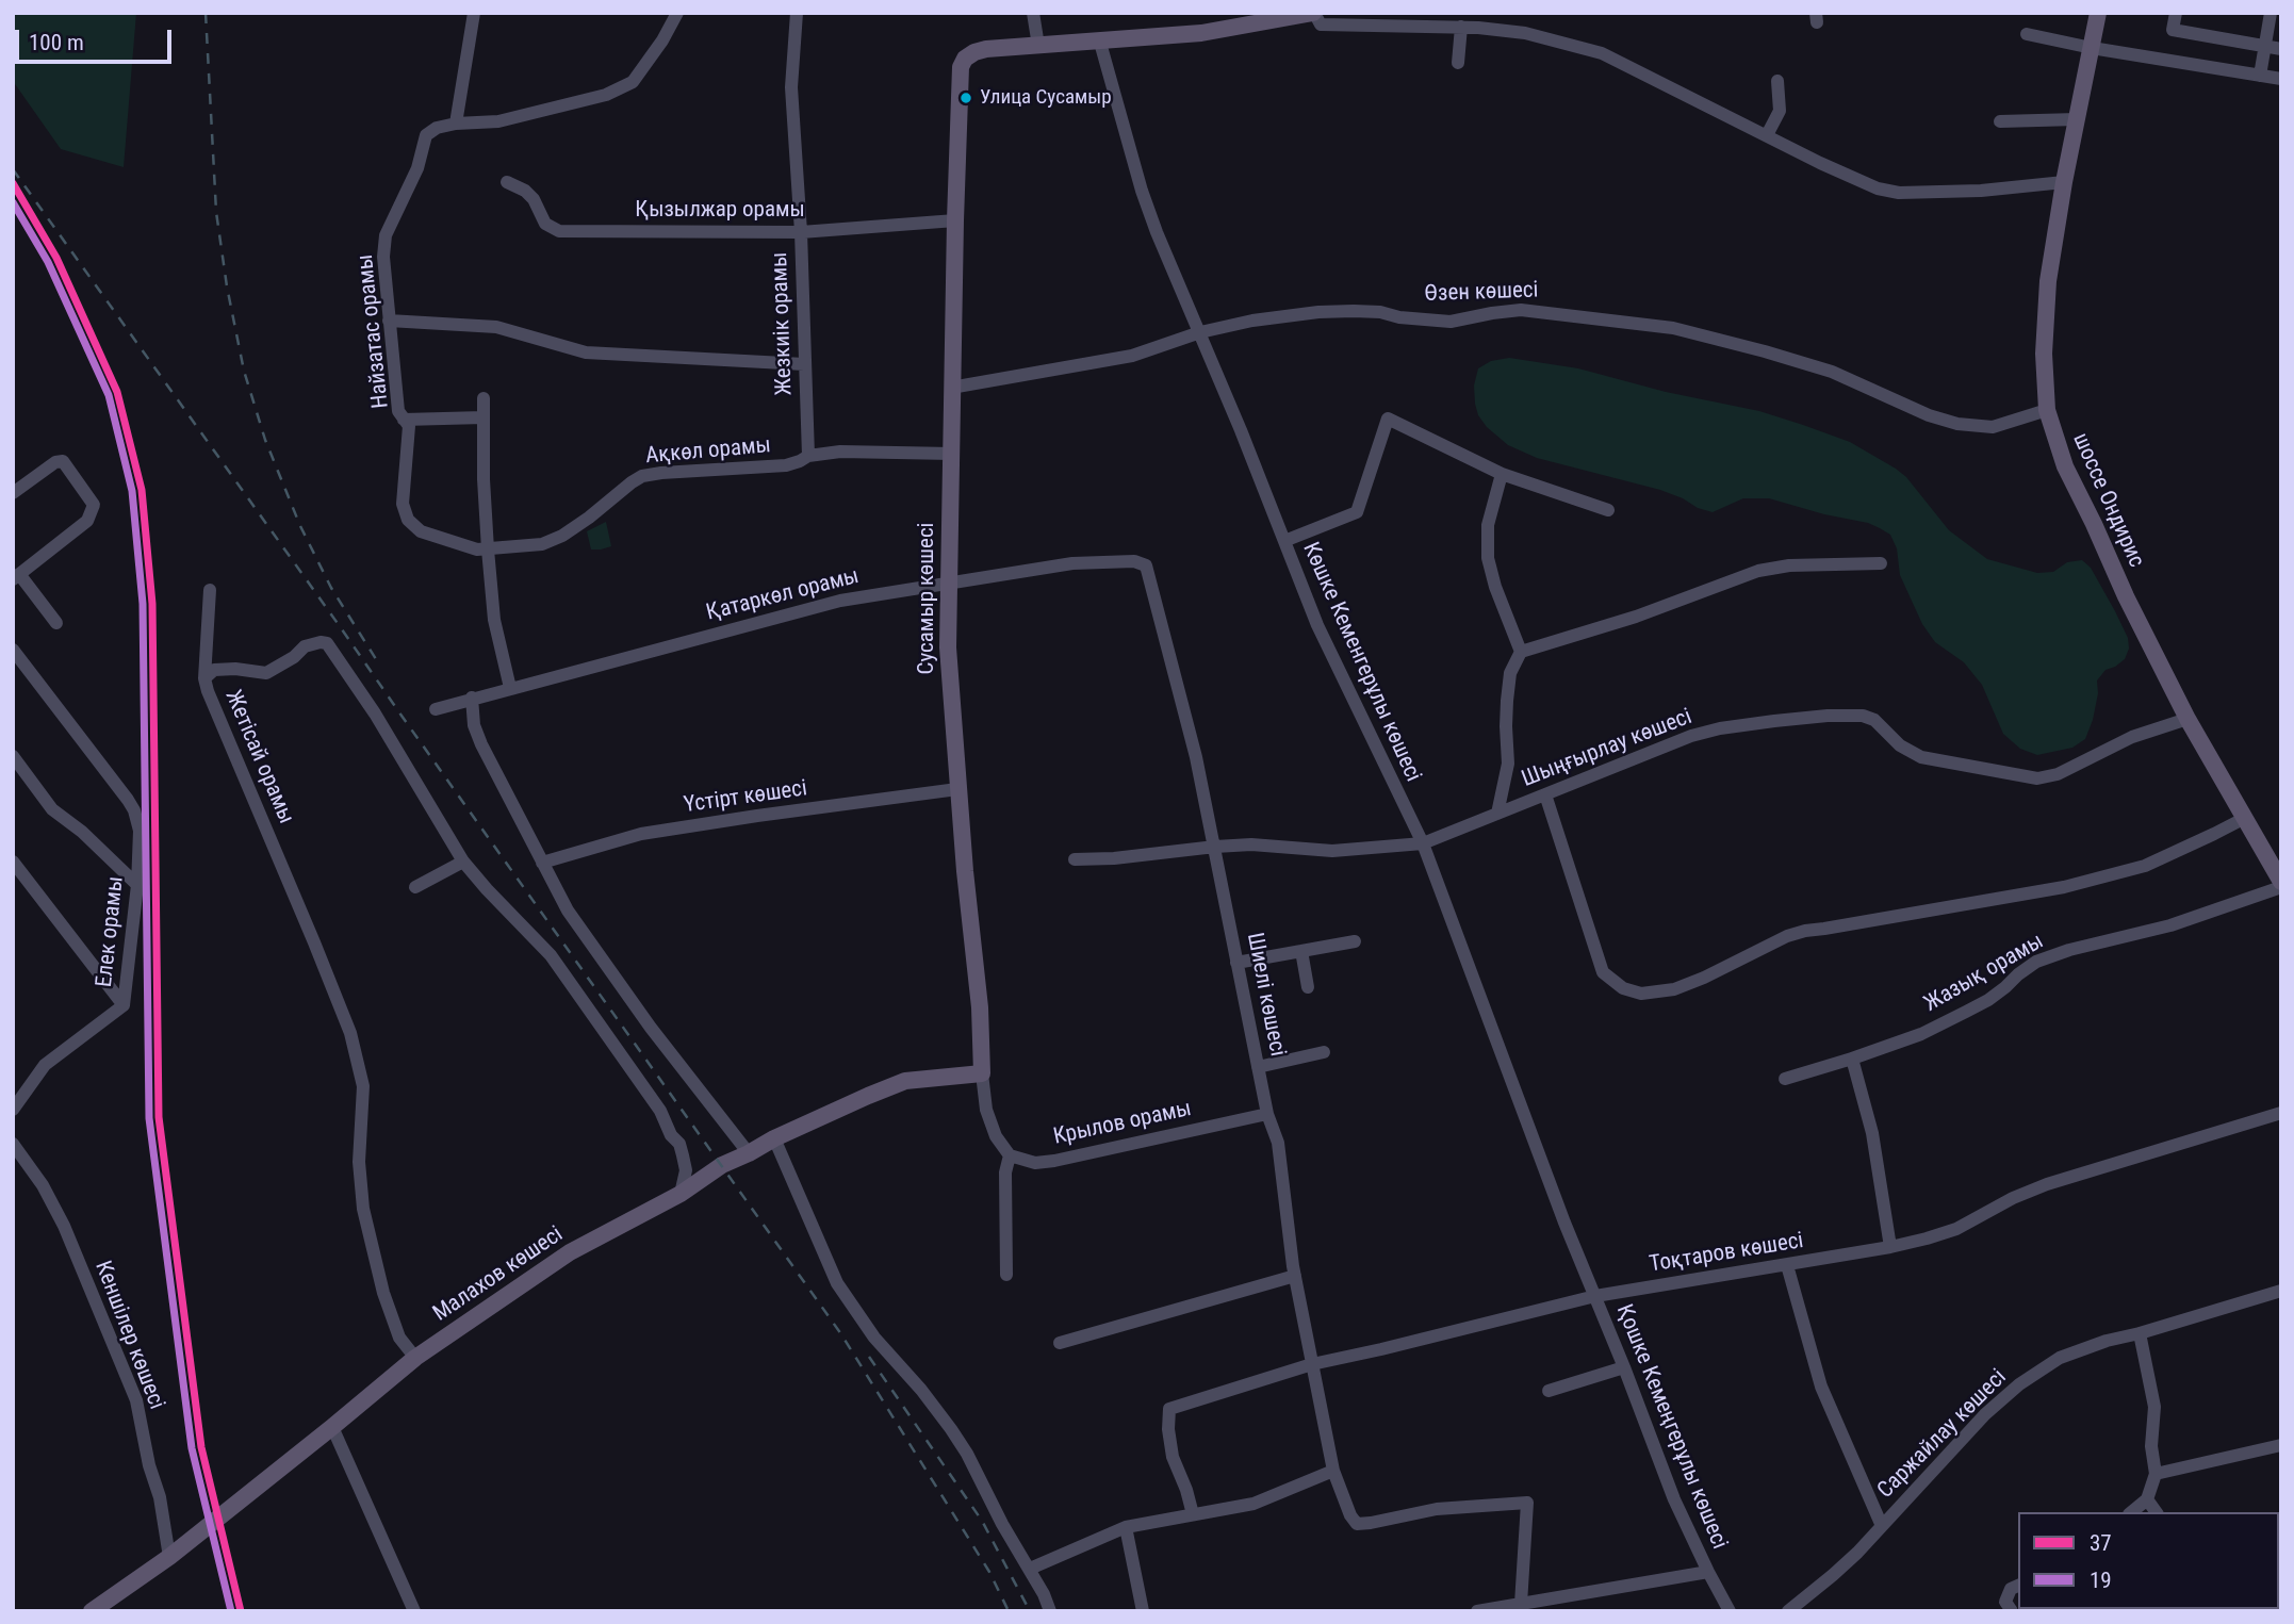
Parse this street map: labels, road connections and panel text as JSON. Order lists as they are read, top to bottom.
{
  "streets": {
    "main road": ["шоссе Ондирис", "Сусамыр көшесі", "Малахов көшесі"],
    "street": [
      "Қызылжар орамы",
      "Өзен көшесі",
      "Жезкиік орамы",
      "Найзатас орамы",
      "Ақкөл орамы",
      "Қатаркөл орамы",
      "Көшке Кеменгерұлы көшесі",
      "Шыңғырлау көшесі",
      "Жетісай орамы",
      "Үстірт көшесі",
      "Елек орамы",
      "Жазық орамы",
      "Шиелі көшесі",
      "Крылов орамы",
      "Тоқтаров көшесі",
      "Кеншілер көшесі",
      "Қошке Кемеңгерұлы көшесі",
      "Саржайлау көшесі"
    ]
  },
  "crossings": [
    ["Қызылжар орамы", "Жезкиік орамы"],
    ["Қызылжар орамы", "Сусамыр көшесі"],
    ["Өзен көшесі", "шоссе Ондирис"],
    ["Өзен көшесі", "Сусамыр көшесі"],
    ["Өзен көшесі", "Көшке Кеменгерұлы көшесі"],
    ["Жезкиік орамы", "Ақкөл орамы"],
    ["Найзатас орамы", "Ақкөл орамы"],
    ["Ақкөл орамы", "Сусамыр көшесі"],
    ["шоссе Ондирис", "Шыңғырлау көшесі"],
    ["шоссе Ондирис", "Жазық орамы"],
    ["Қатаркөл орамы", "Сусамыр көшесі"],
    ["Қатаркөл орамы", "Шиелі көшесі"],
    ["Сусамыр көшесі", "Үстірт көшесі"],
    ["Сусамыр көшесі", "Крылов орамы"],
    ["Сусамыр көшесі", "Малахов көшесі"],
    ["Көшке Кеменгерұлы көшесі", "Шыңғырлау көшесі"],
    ["Көшке Кеменгерұлы көшесі", "Тоқтаров көшесі"],
    ["Көшке Кеменгерұлы көшесі", "Қошке Кемеңгерұлы көшесі"],
    ["Жетісай орамы", "Малахов көшесі"],
    ["Шиелі көшесі", "Крылов орамы"],
    ["Шиелі көшесі", "Тоқтаров көшесі"],
    ["Тоқтаров көшесі", "Қошке Кемеңгерұлы көшесі"],
    ["Малахов көшесі", "Кеншілер көшесі"]
  ],
  "places": ["Улица Сусамыр"],
  "lines": ["transit line 37", "transit line 19"],
  "legend": ["37", "19"],
  "scale_bar": "100 m"
}
